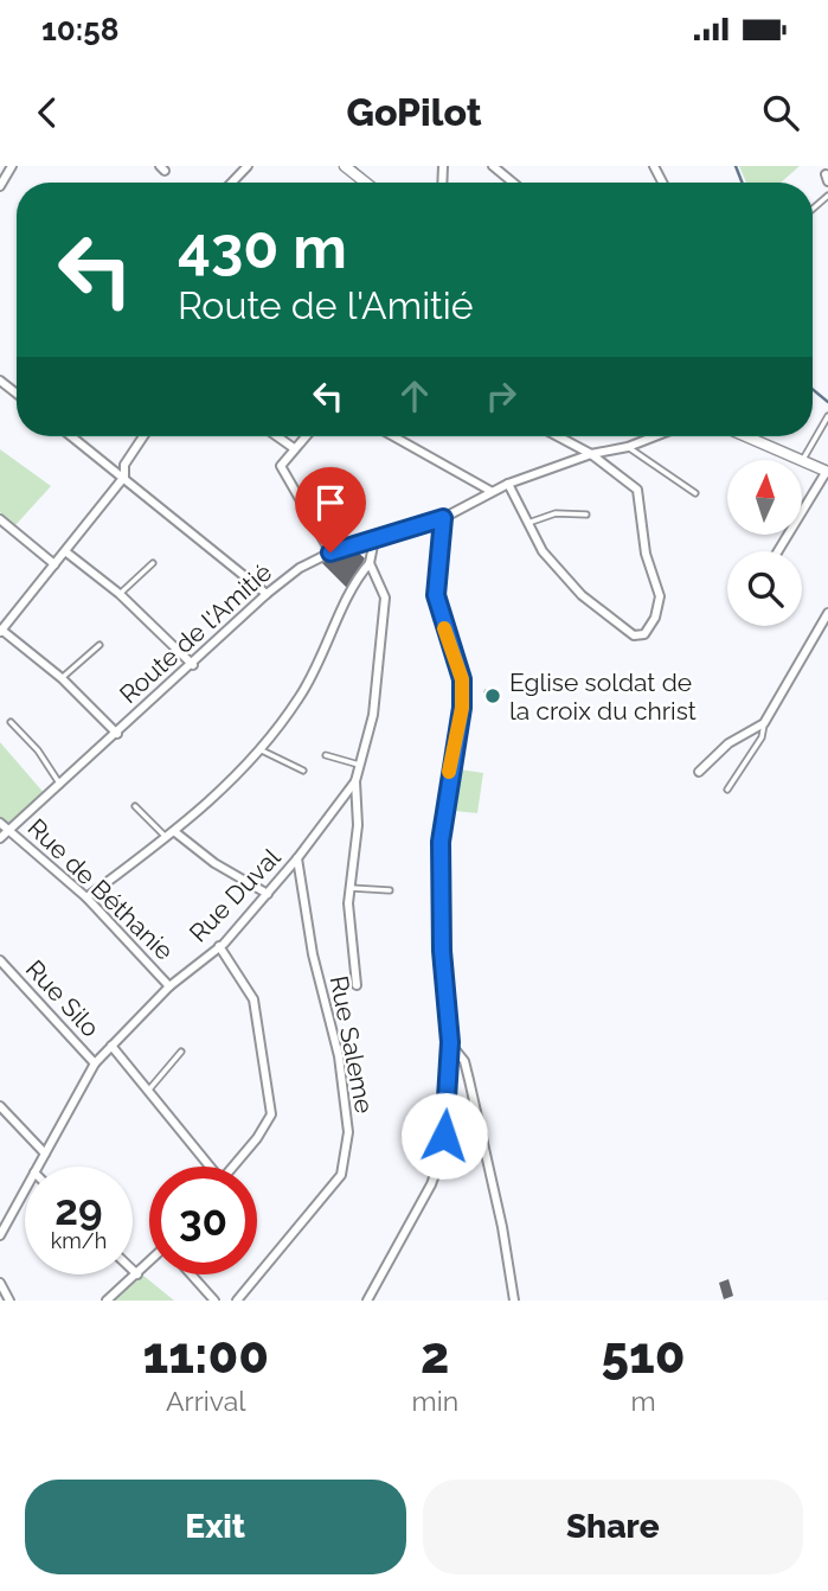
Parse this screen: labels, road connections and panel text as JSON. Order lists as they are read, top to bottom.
{
  "streets": {
    "street": [
      "Route de l'Amitié",
      "Rue de Béthanie",
      "Rue Duval",
      "Rue Silo",
      "Rue Saleme"
    ]
  },
  "crossings": [
    ["Route de l'Amitié", "Rue de Béthanie"],
    ["Rue de Béthanie", "Rue Duval"],
    ["Rue Duval", "Rue Silo"],
    ["Rue Duval", "Rue Saleme"]
  ],
  "places": ["Eglise soldat de la croix du christ"],
  "north": "top",
  "page": {
    "status": "10:58",
    "header": "GoPilot",
    "turn": ["430 m", "Route de l'Amitié"],
    "speed": "29 km/h",
    "limit": "30",
    "eta": [
      "11:00",
      "Arrival",
      "2",
      "min",
      "510",
      "m"
    ],
    "buttons": ["Exit", "Share"]
  }
}
